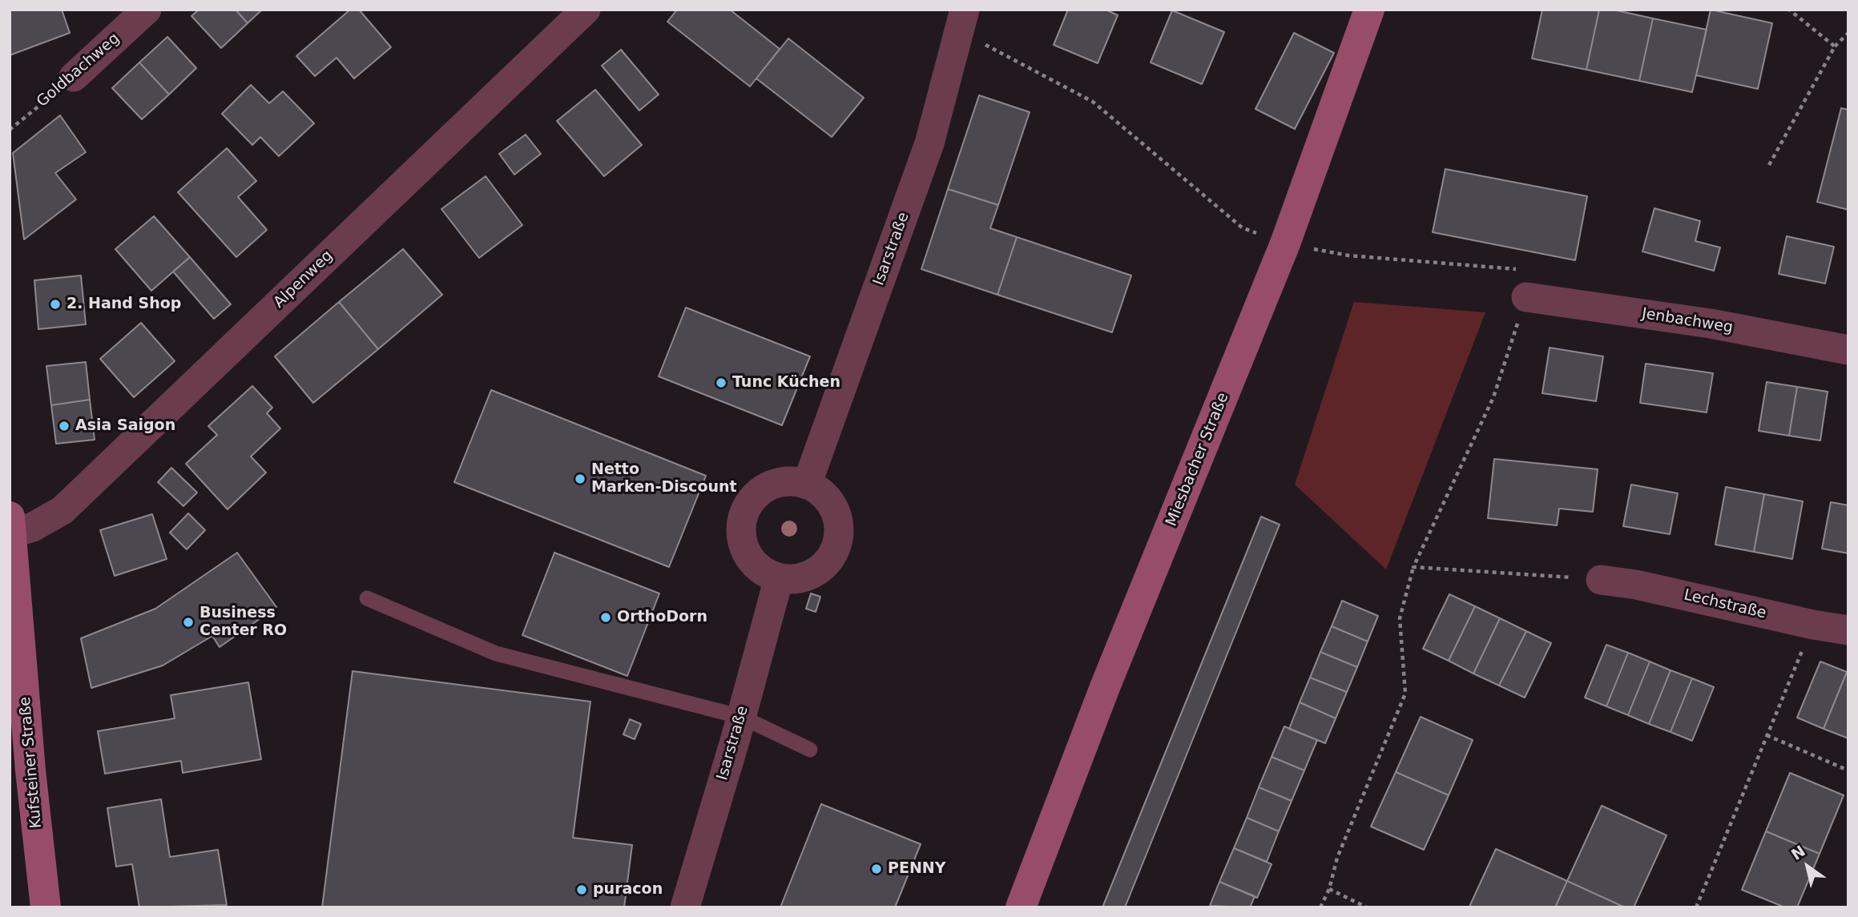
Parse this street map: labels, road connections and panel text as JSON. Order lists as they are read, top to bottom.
{
  "streets": {
    "main road": ["Miesbacher Straße", "Kufsteiner Straße"],
    "street": [
      "Goldbachweg",
      "Isarstraße",
      "Alpenweg",
      "Jenbachweg",
      "Lechstraße"
    ]
  },
  "crossings": [
    ["Alpenweg", "Kufsteiner Straße"]
  ],
  "places": [
    "2. Hand Shop",
    "Tunc Küchen",
    "Asia Saigon",
    "Netto Marken-Discount",
    "OrthoDorn",
    "Business Center RO",
    "PENNY",
    "puracon"
  ],
  "north": "top left"
}
